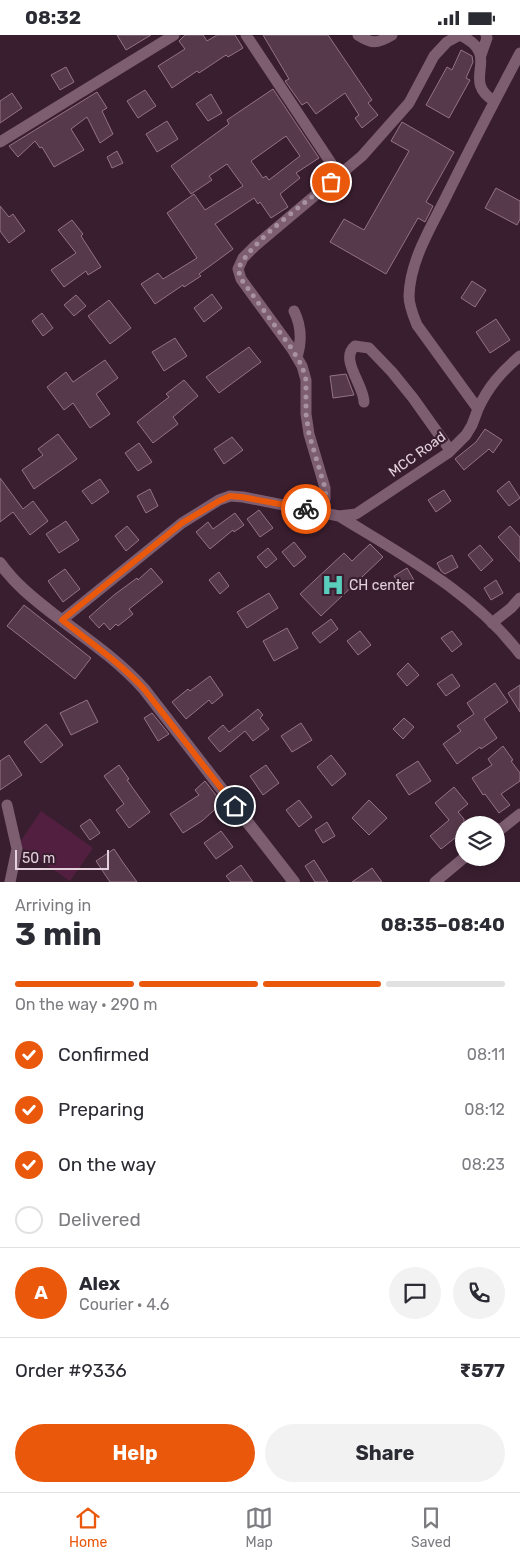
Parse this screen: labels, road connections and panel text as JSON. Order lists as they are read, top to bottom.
{
  "streets": {
    "street": ["MCC Road"]
  },
  "places": {
    "hospital": ["CH center"]
  },
  "scale_bar": "50 m",
  "page": {
    "status": "08:32",
    "scale": "50 m",
    "heading": ["3 min", "Arriving in", "08:35–08:40"],
    "panel": [
      "Alex",
      "Courier · 4.6",
      "Order #9336",
      "₹577"
    ],
    "bar": "On the way · 290 m",
    "list": [
      ["Confirmed", "08:11"],
      ["Preparing", "08:12"],
      ["On the way", "08:23"],
      "Delivered"
    ],
    "round": "A",
    "buttons": ["Help", "Share"],
    "tabs": ["Home", "Map", "Saved"]
  }
}
